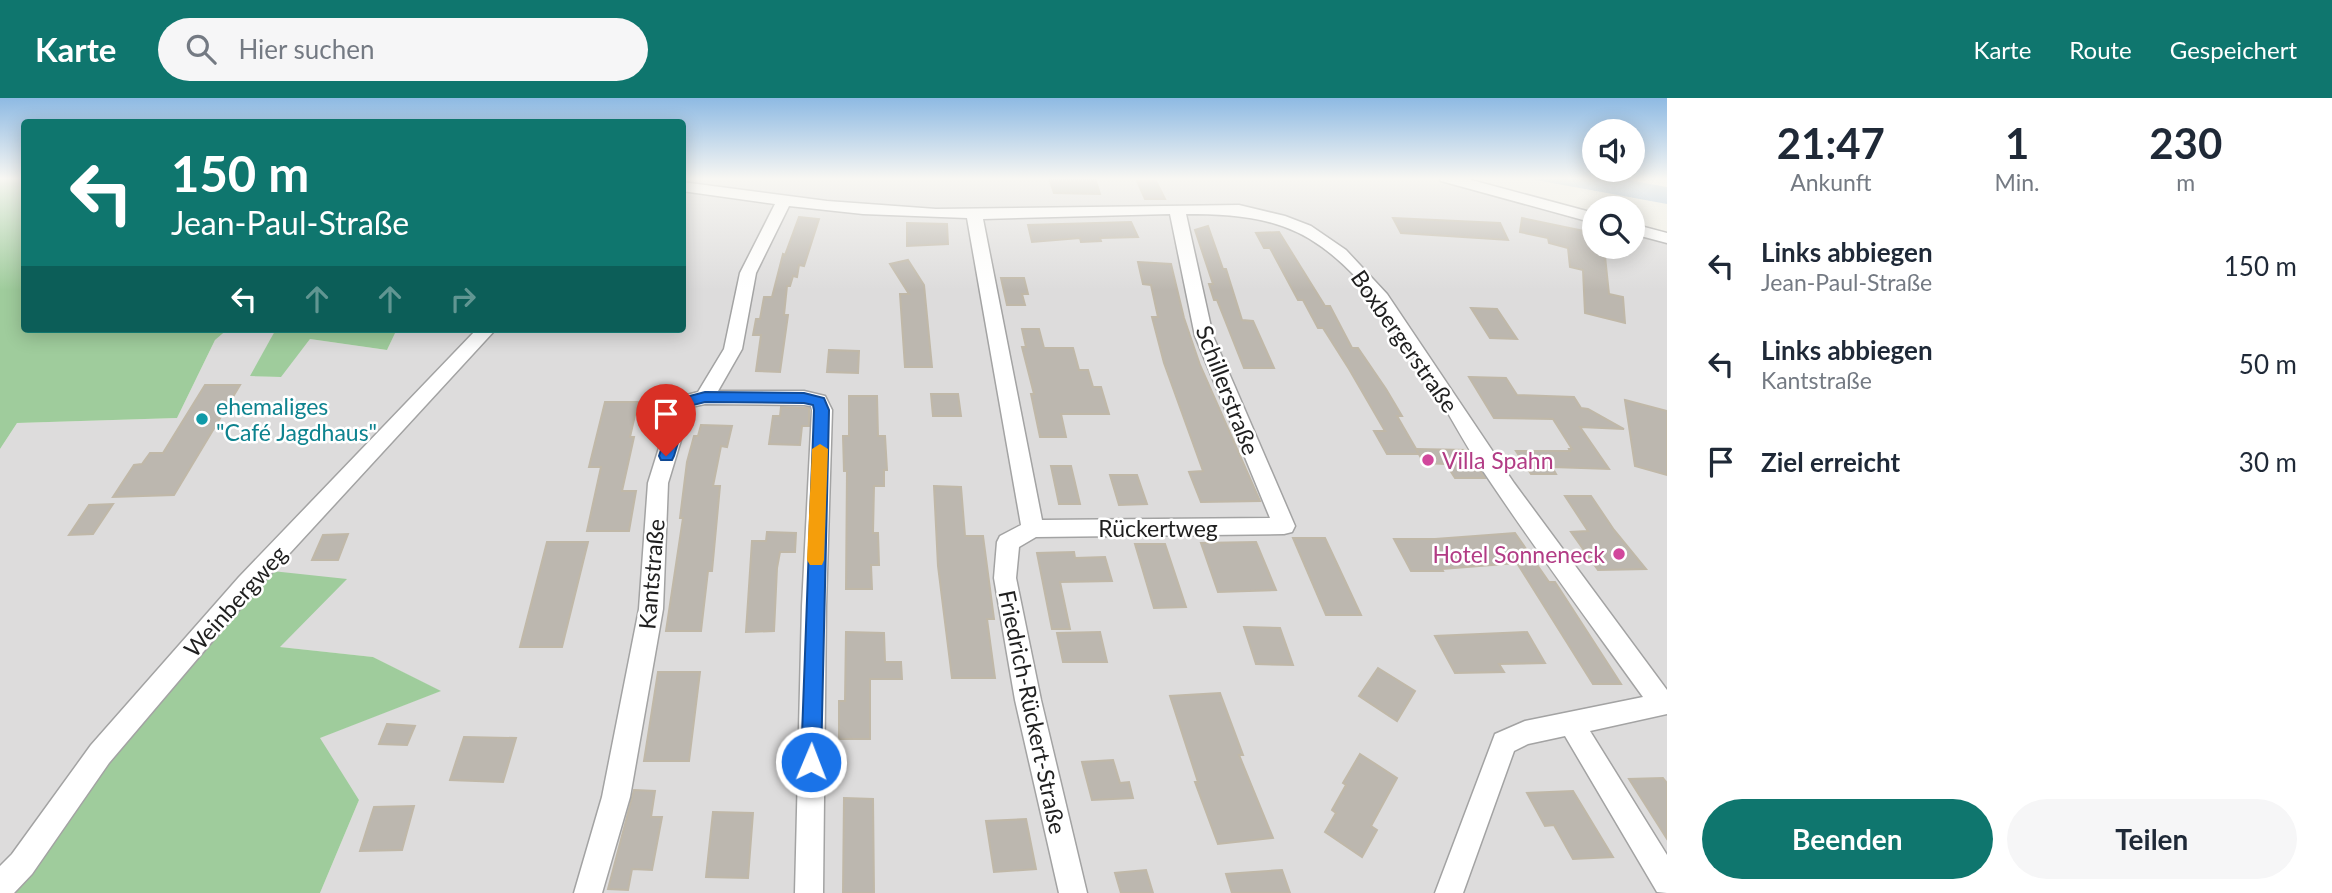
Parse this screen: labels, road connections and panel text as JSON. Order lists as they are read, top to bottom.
{
  "streets": {
    "street": [
      "Boxbergerstraße",
      "Schillerstraße",
      "Rückertweg",
      "Kantstraße",
      "Weinbergweg",
      "Friedrich-Rückert-Straße"
    ]
  },
  "crossings": [
    ["Schillerstraße", "Rückertweg"],
    ["Rückertweg", "Friedrich-Rückert-Straße"]
  ],
  "places": ["ehemaliges \"Café Jagdhaus\"", "Villa Spahn", "Hotel Sonneneck"],
  "page": {
    "header": "Karte",
    "search": "Hier suchen",
    "nav": ["Karte", "Route", "Gespeichert"],
    "eta": [
      "21:47",
      "Ankunft",
      "1",
      "Min.",
      "230",
      "m"
    ],
    "turn": ["150 m", "Jean-Paul-Straße"],
    "list": [
      {
        "name": "Links abbiegen",
        "note": "Jean-Paul-Straße",
        "value": "150 m"
      },
      {
        "name": "Links abbiegen",
        "note": "Kantstraße",
        "value": "50 m"
      },
      {
        "name": "Ziel erreicht",
        "value": "30 m"
      }
    ],
    "buttons": ["Beenden", "Teilen"]
  }
}
